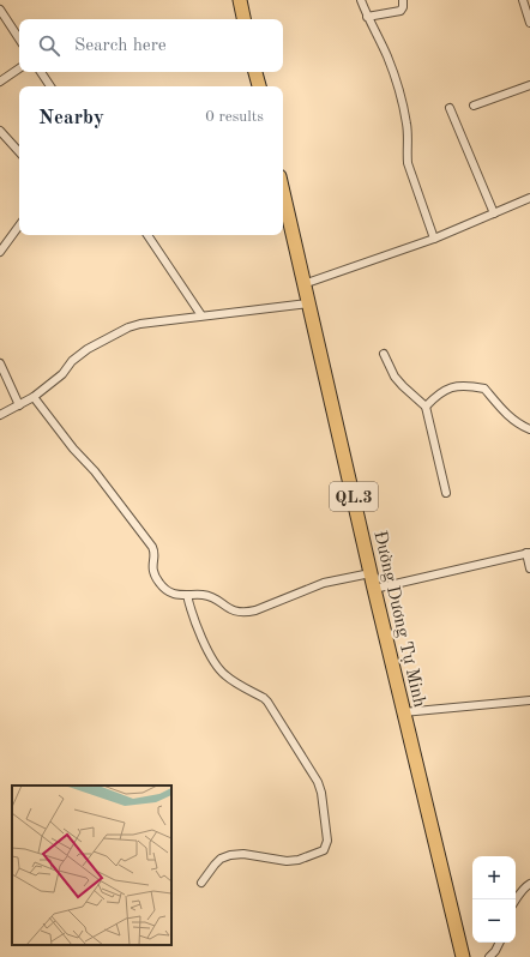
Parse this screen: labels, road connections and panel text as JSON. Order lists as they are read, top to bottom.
{
  "streets": {
    "highway": ["QL.3", "Đường Dương Tự Minh"]
  },
  "page": {
    "search": "Search here",
    "heading": ["Nearby", "0 results"],
    "map_buttons": ["+", "−"]
  }
}
